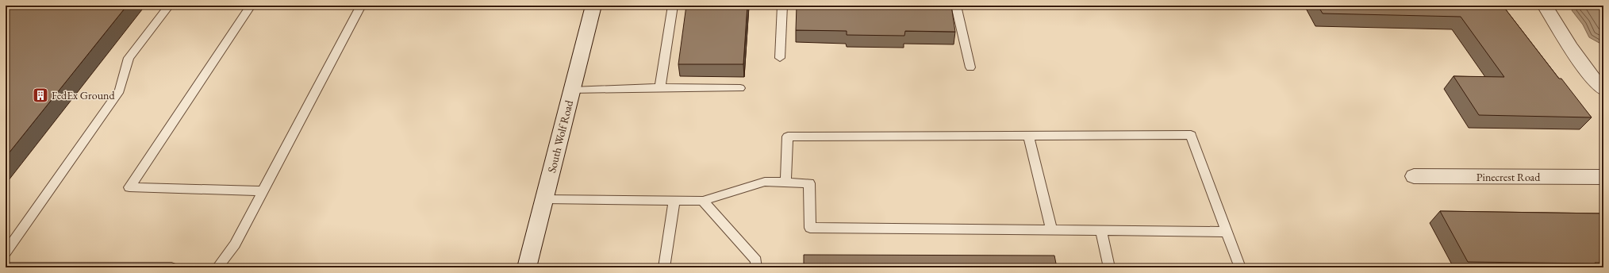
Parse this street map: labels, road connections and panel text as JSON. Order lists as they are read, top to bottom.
{
  "streets": {
    "main road": ["South Wolf Road", "Pinecrest Road"]
  },
  "places": {
    "building": ["FedEx Ground"]
  }
}
